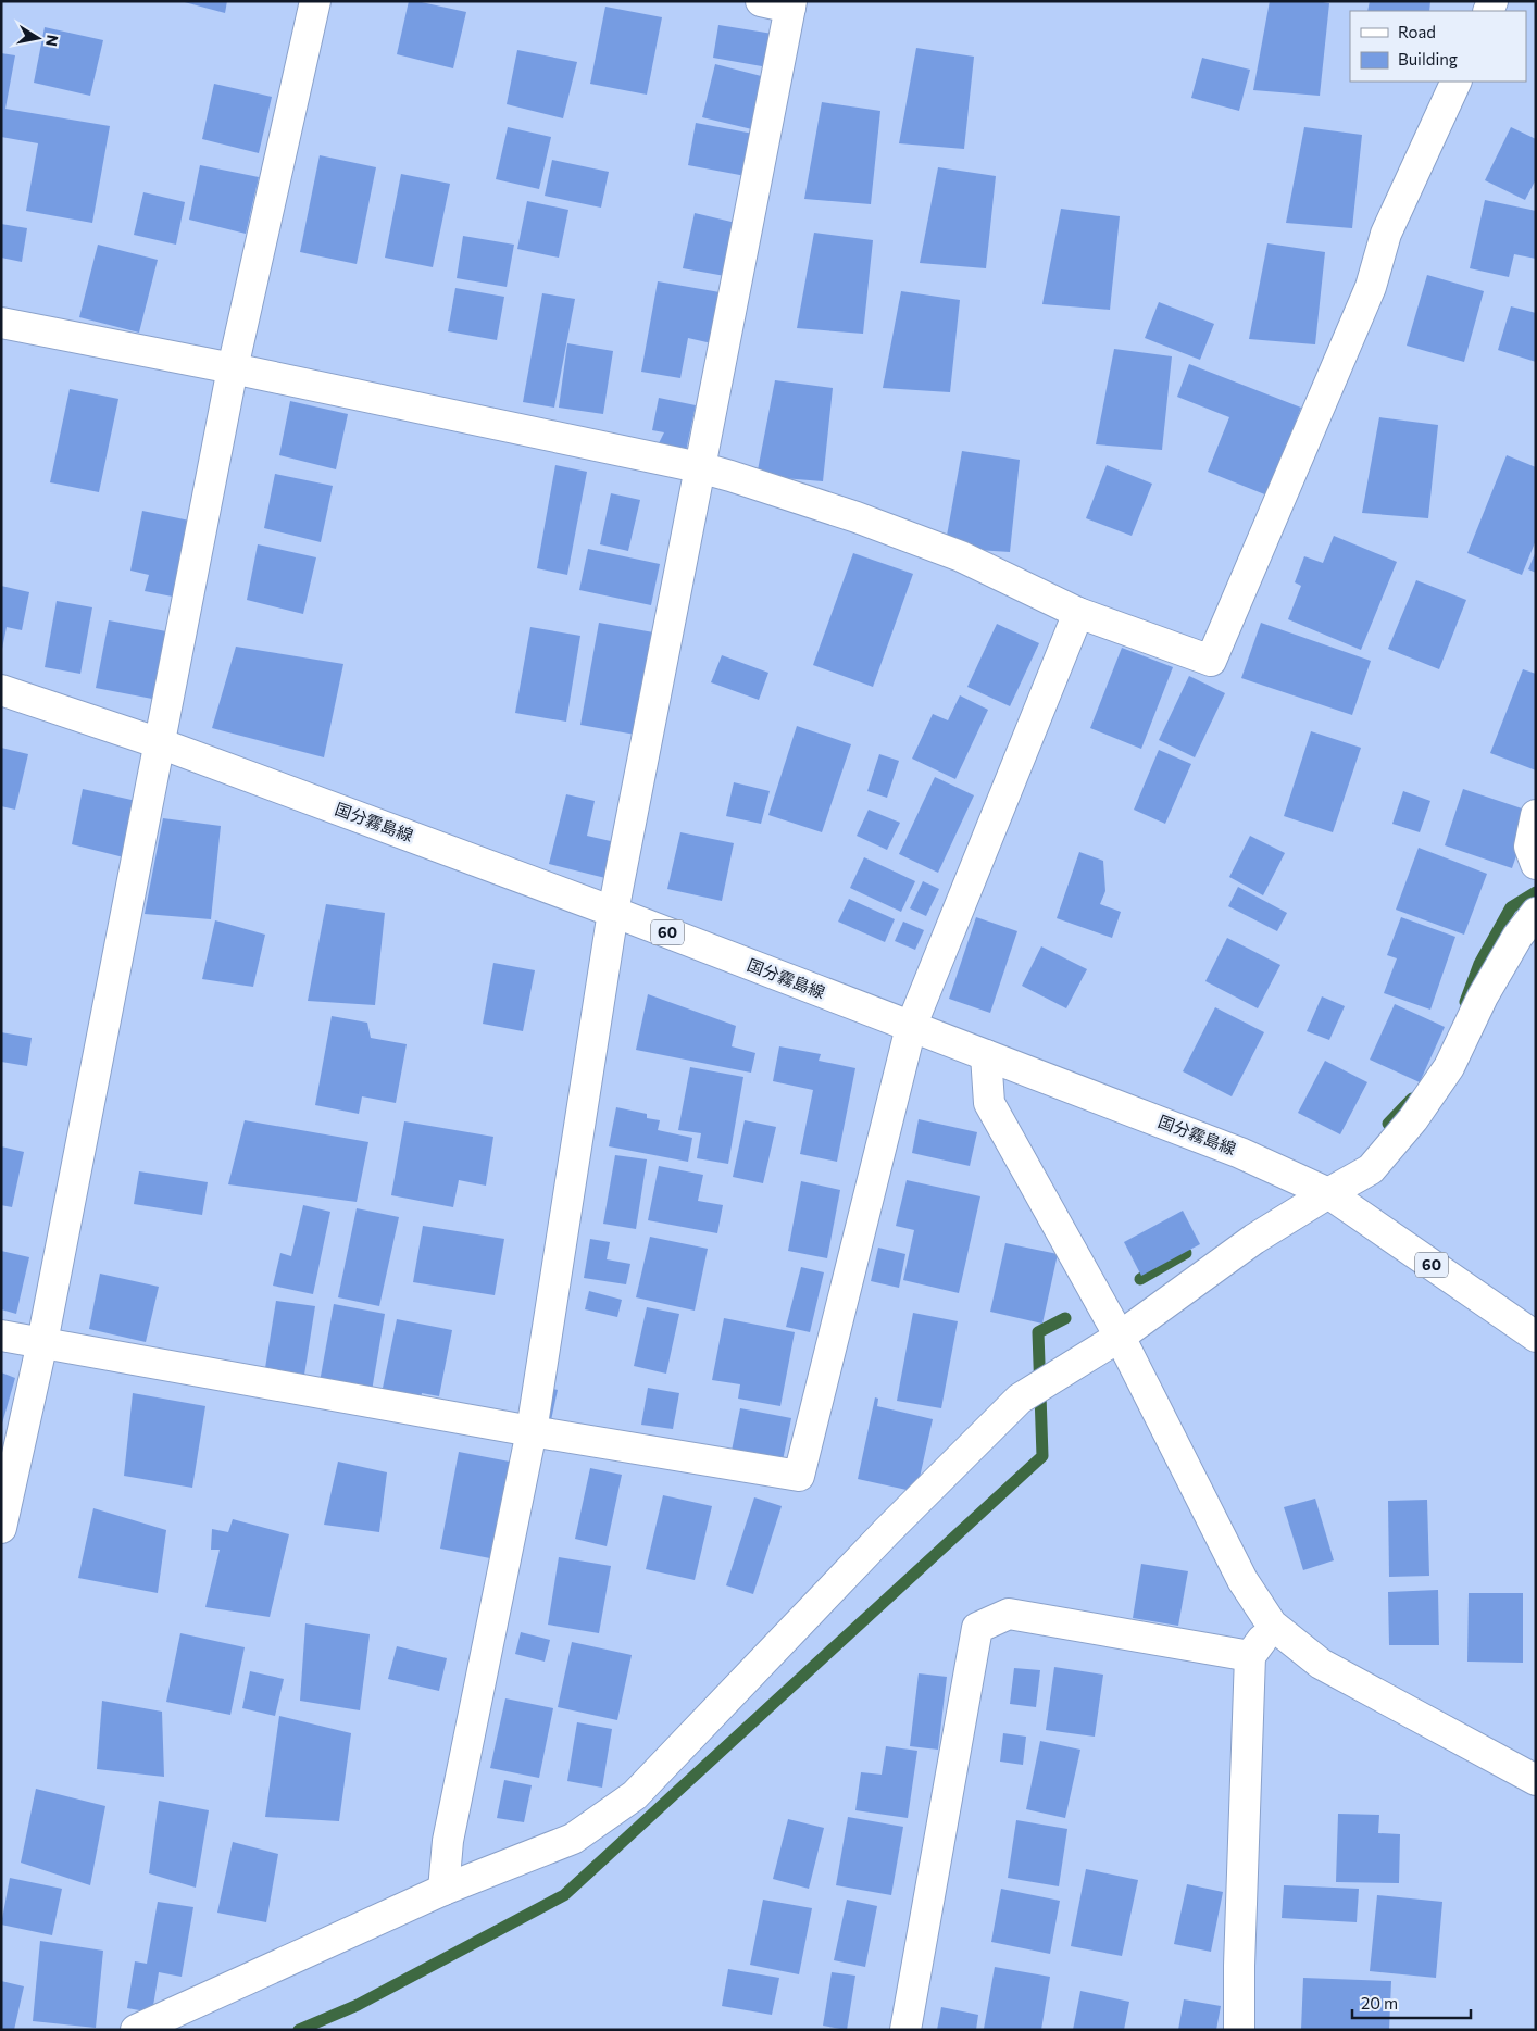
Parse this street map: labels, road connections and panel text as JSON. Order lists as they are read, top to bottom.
{
  "streets": {
    "street": ["国分霧島線", "60"]
  },
  "legend": ["Road", "Building"],
  "scale_bar": "20 m",
  "north": "right"
}
